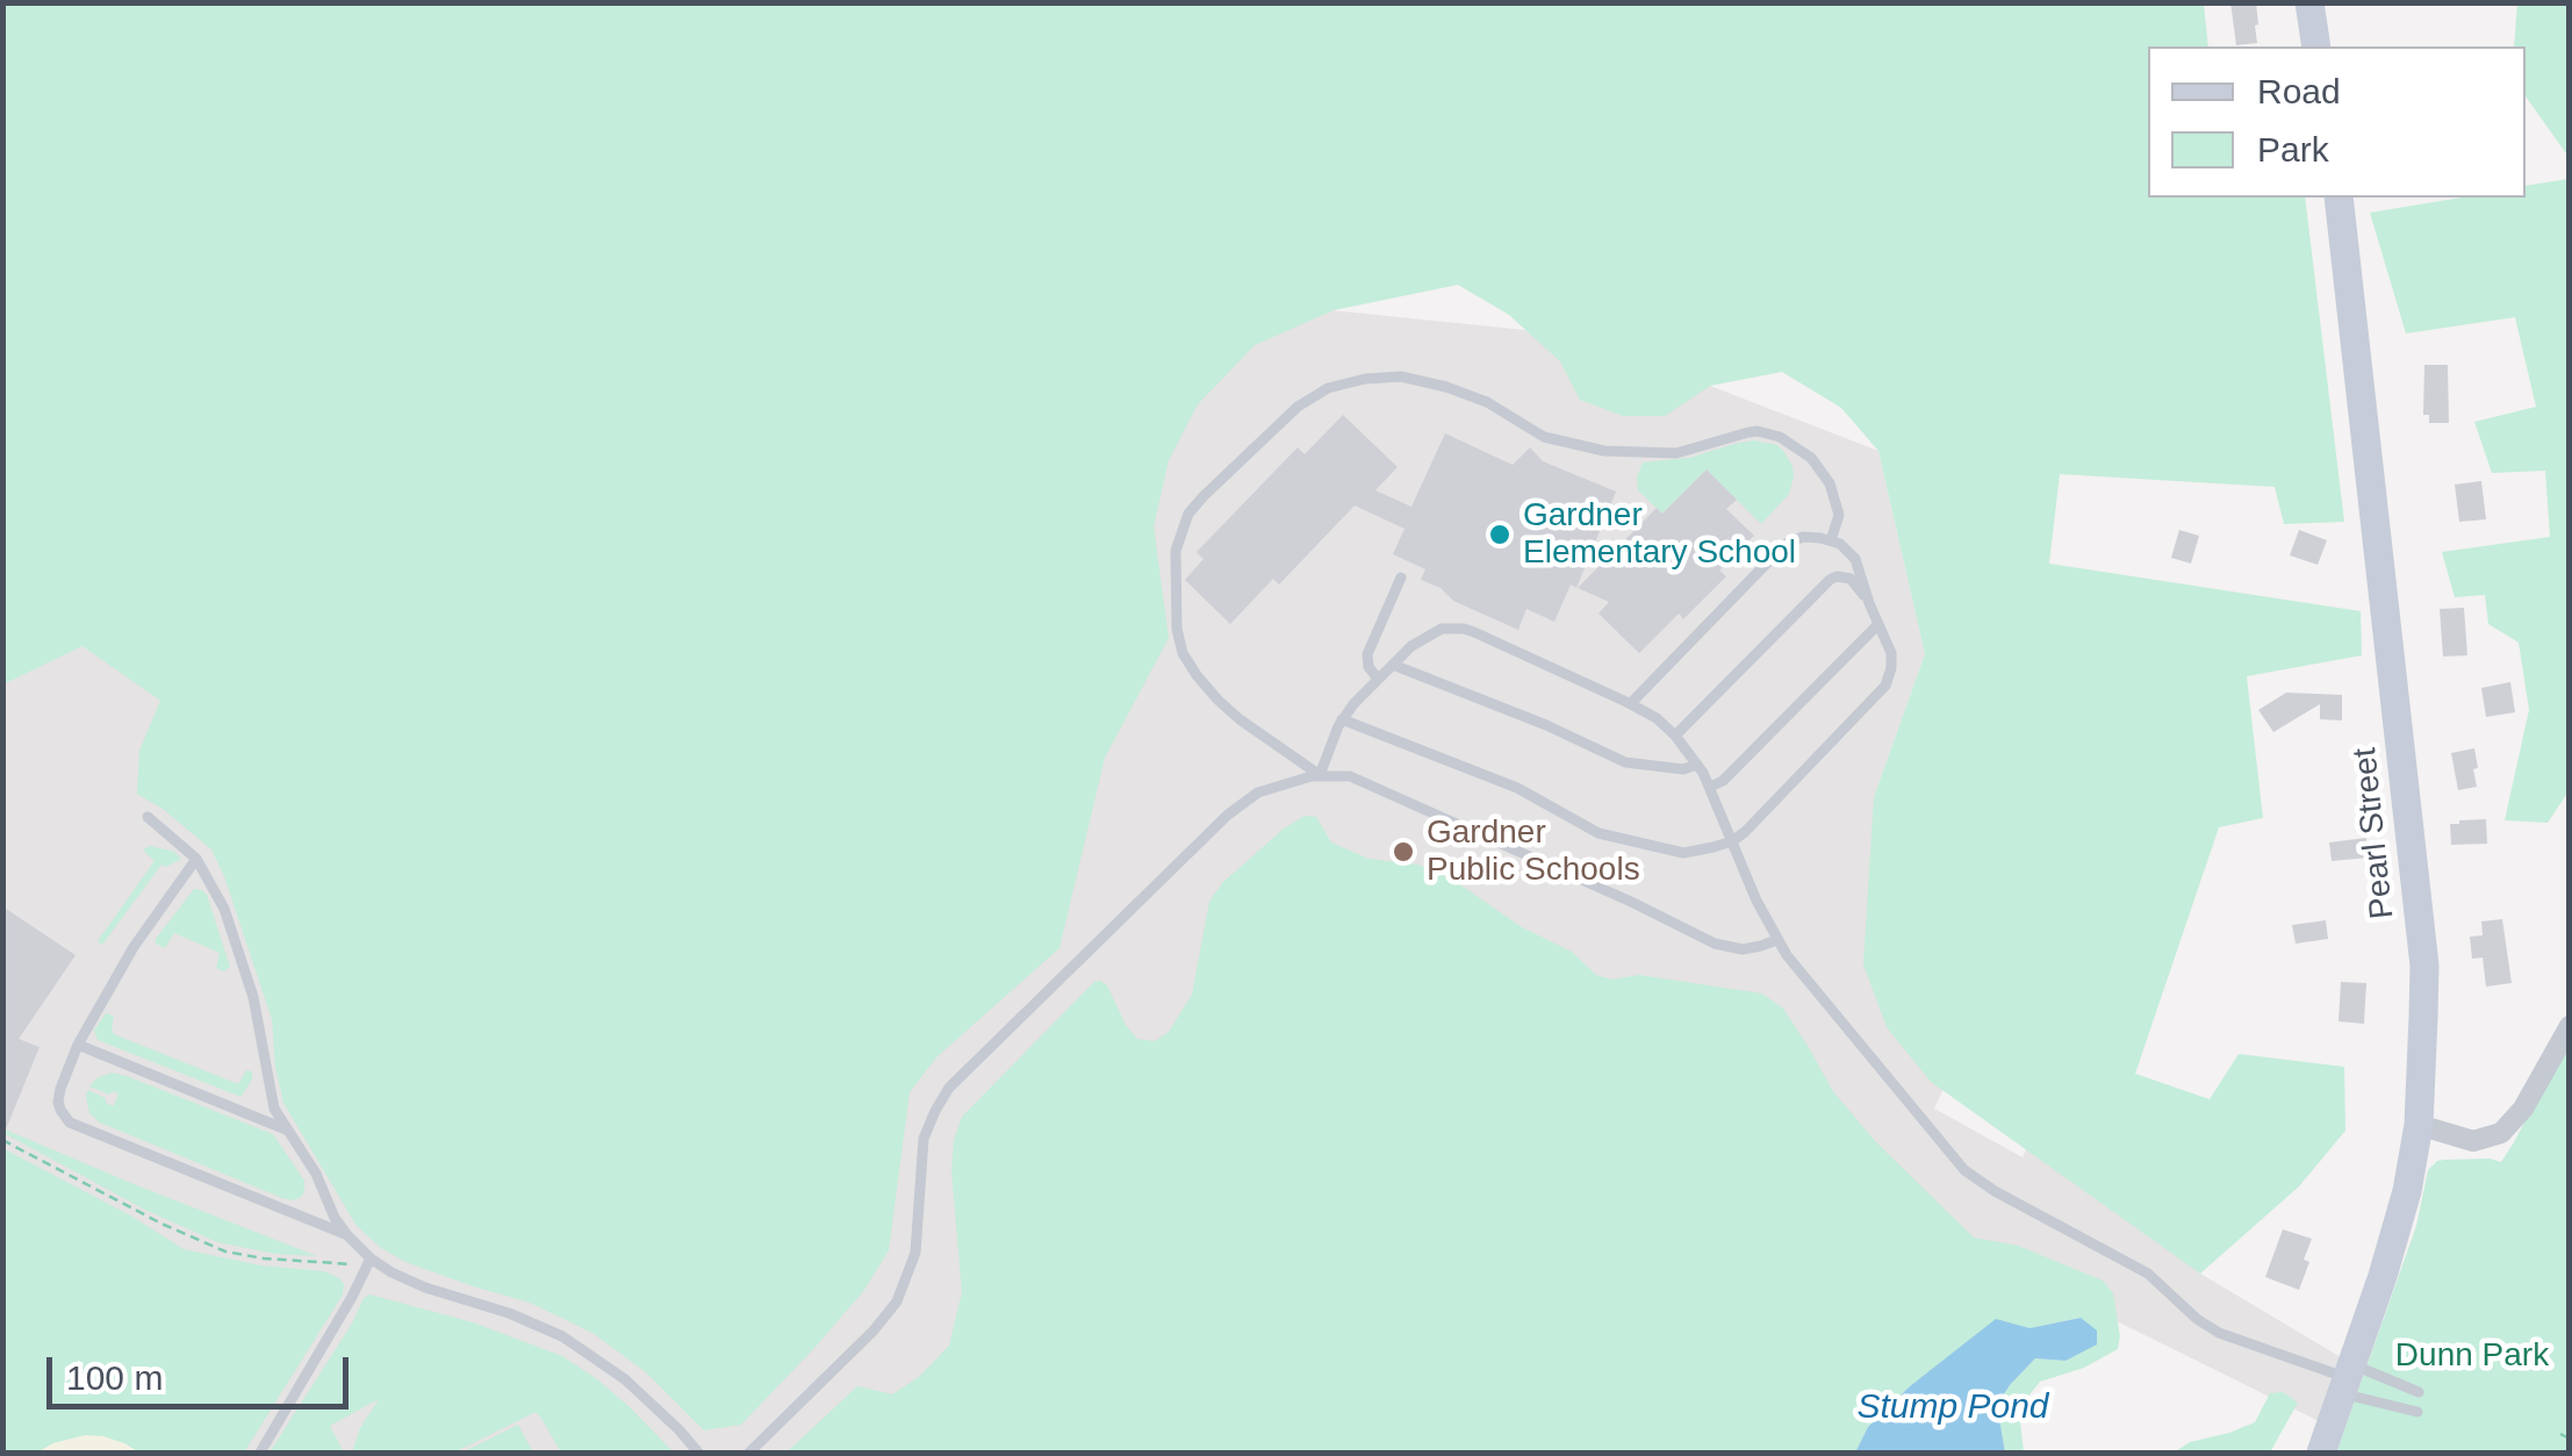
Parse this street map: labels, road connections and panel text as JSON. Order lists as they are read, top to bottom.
{
  "streets": {
    "main road": ["Pearl Street"]
  },
  "water": ["Stump Pond"],
  "parks": ["Dunn Park"],
  "places": ["Gardner Elementary School", "Gardner Public Schools"],
  "legend": ["Road", "Park"],
  "scale_bar": "100 m"
}
